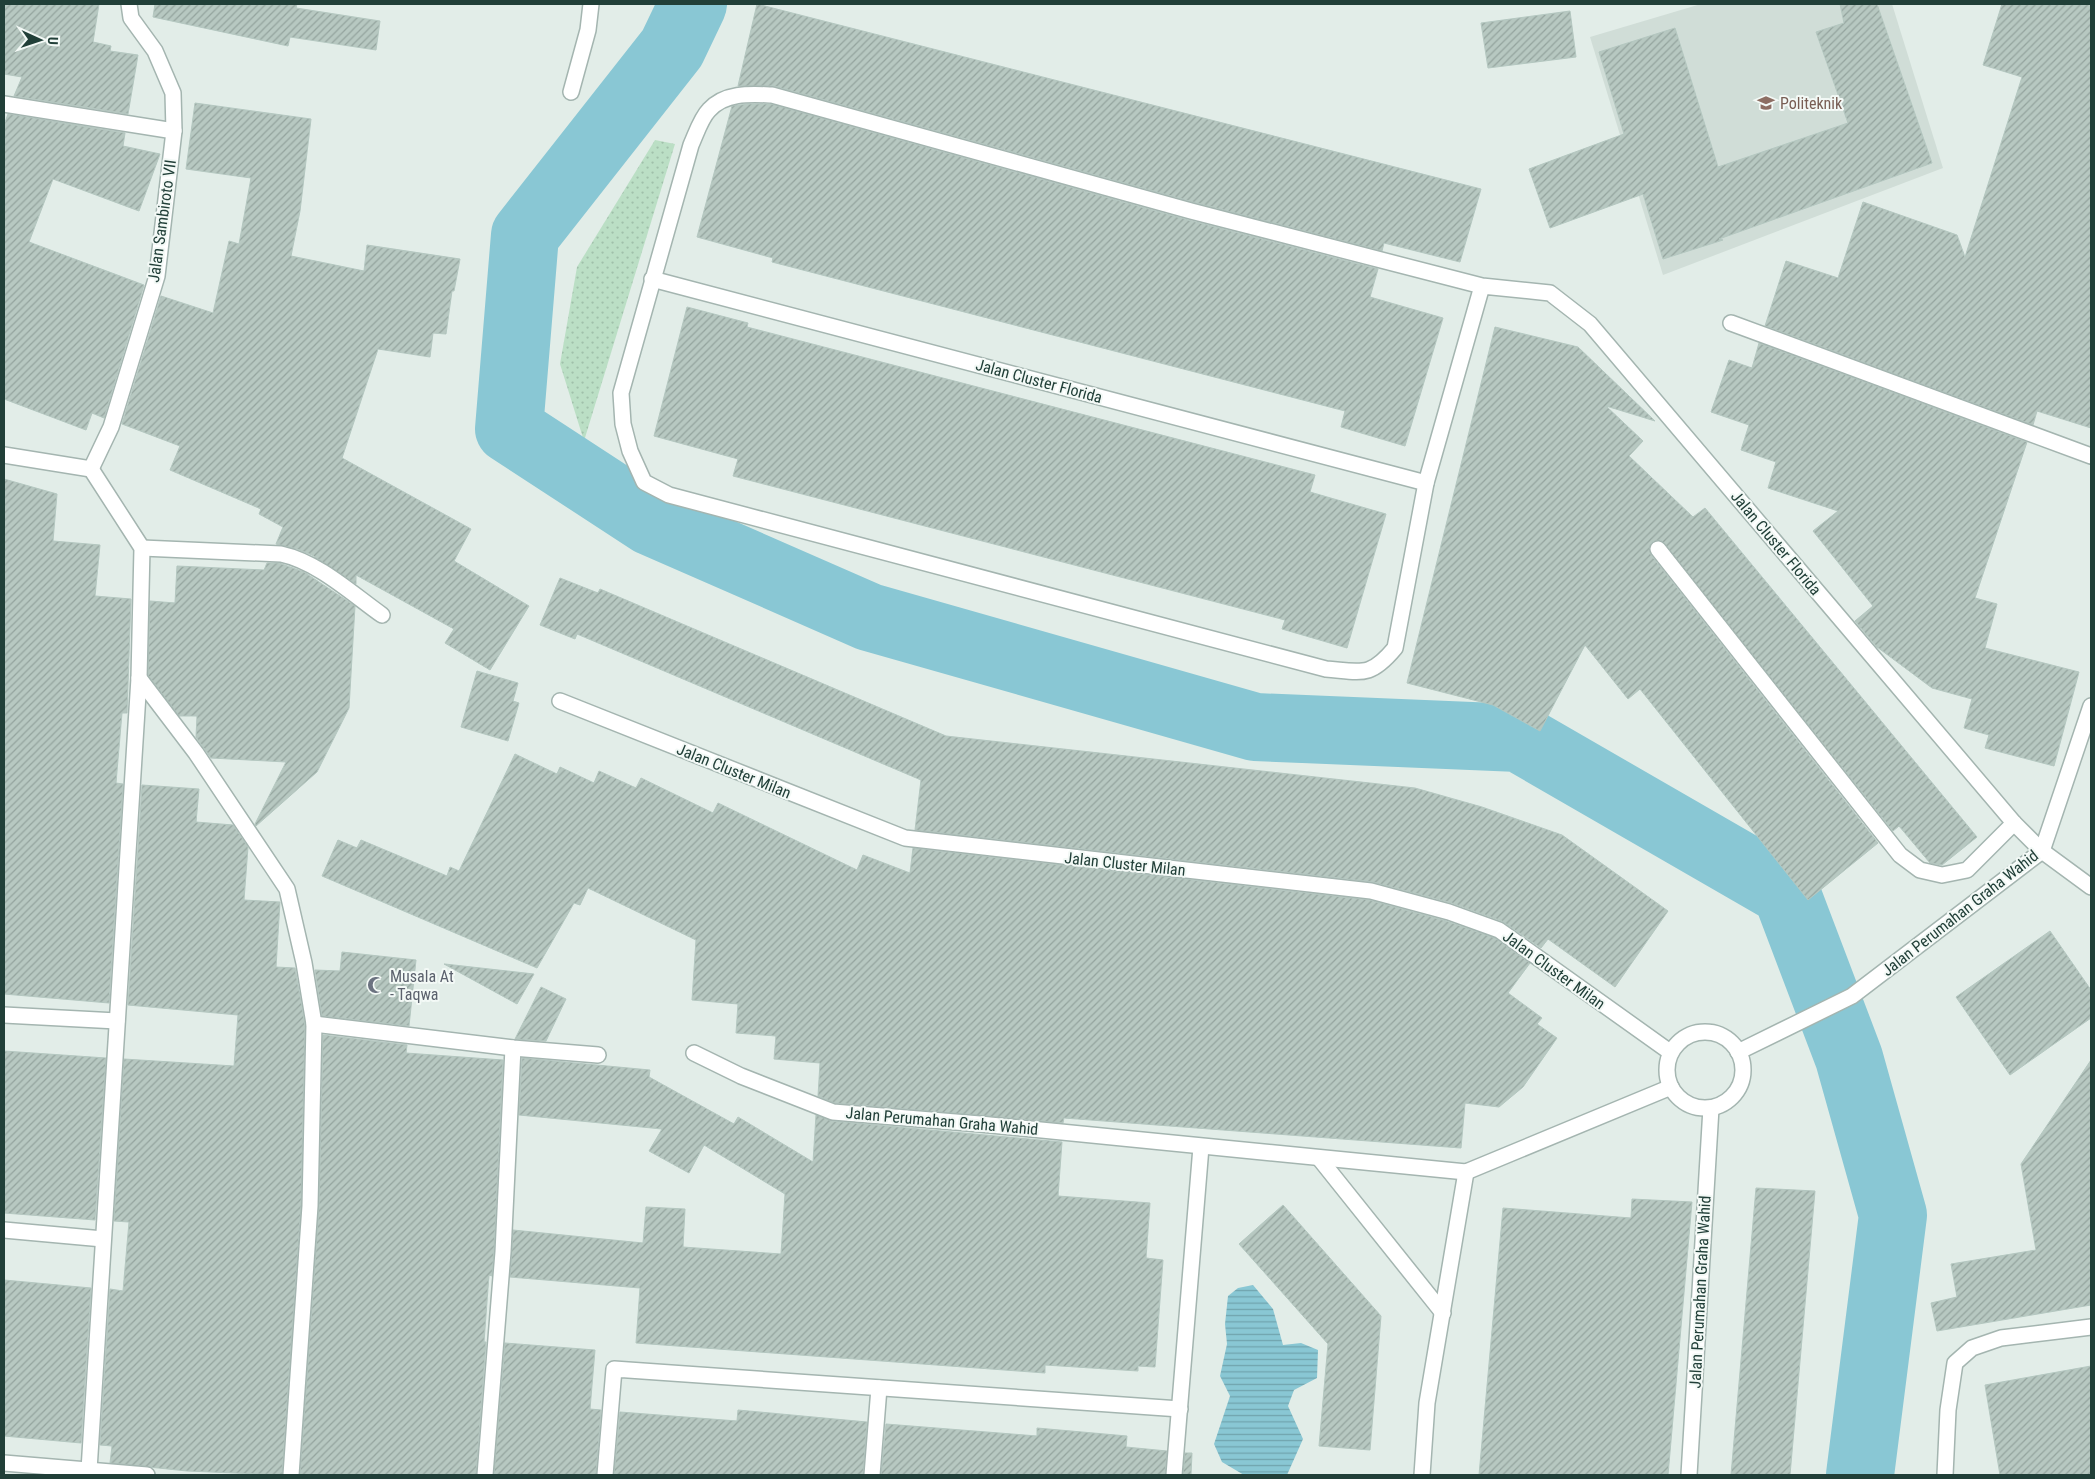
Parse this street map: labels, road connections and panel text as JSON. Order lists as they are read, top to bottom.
{
  "streets": {
    "street": [
      "Jalan Sambiroto VII",
      "Jalan Cluster Florida",
      "Jalan Cluster Milan",
      "Jalan Perumahan Graha Wahid"
    ]
  },
  "crossings": [
    ["Jalan Cluster Florida", "Jalan Perumahan Graha Wahid"],
    ["Jalan Cluster Milan", "Jalan Perumahan Graha Wahid"]
  ],
  "places": {
    "school or university": ["Politeknik"],
    "mosque": ["Musala At - Taqwa"]
  },
  "north": "right"
}
